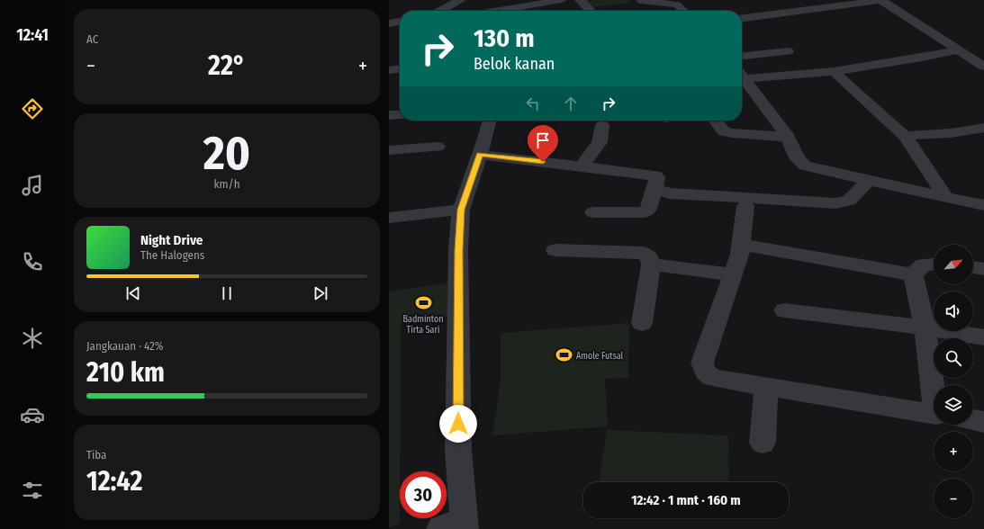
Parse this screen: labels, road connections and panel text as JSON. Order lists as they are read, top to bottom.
{
  "places": {
    "sports": ["Badminton Tirta Sari", "Amole Futsal"]
  },
  "north": "top right",
  "page": {
    "tabs": "12:41",
    "tile": [
      "AC",
      ["20", "km/h"],
      ["Jangkauan · 42%", "210 km"],
      ["Tiba", "12:42"]
    ],
    "turn": ["130 m", "Belok kanan"],
    "heat": ["−", "22°", "+"],
    "song": ["Night Drive", "The Halogens"],
    "map_buttons": ["+", "−"],
    "limit": "30",
    "trip": "12:42 · 1 mnt · 160 m"
  }
}
